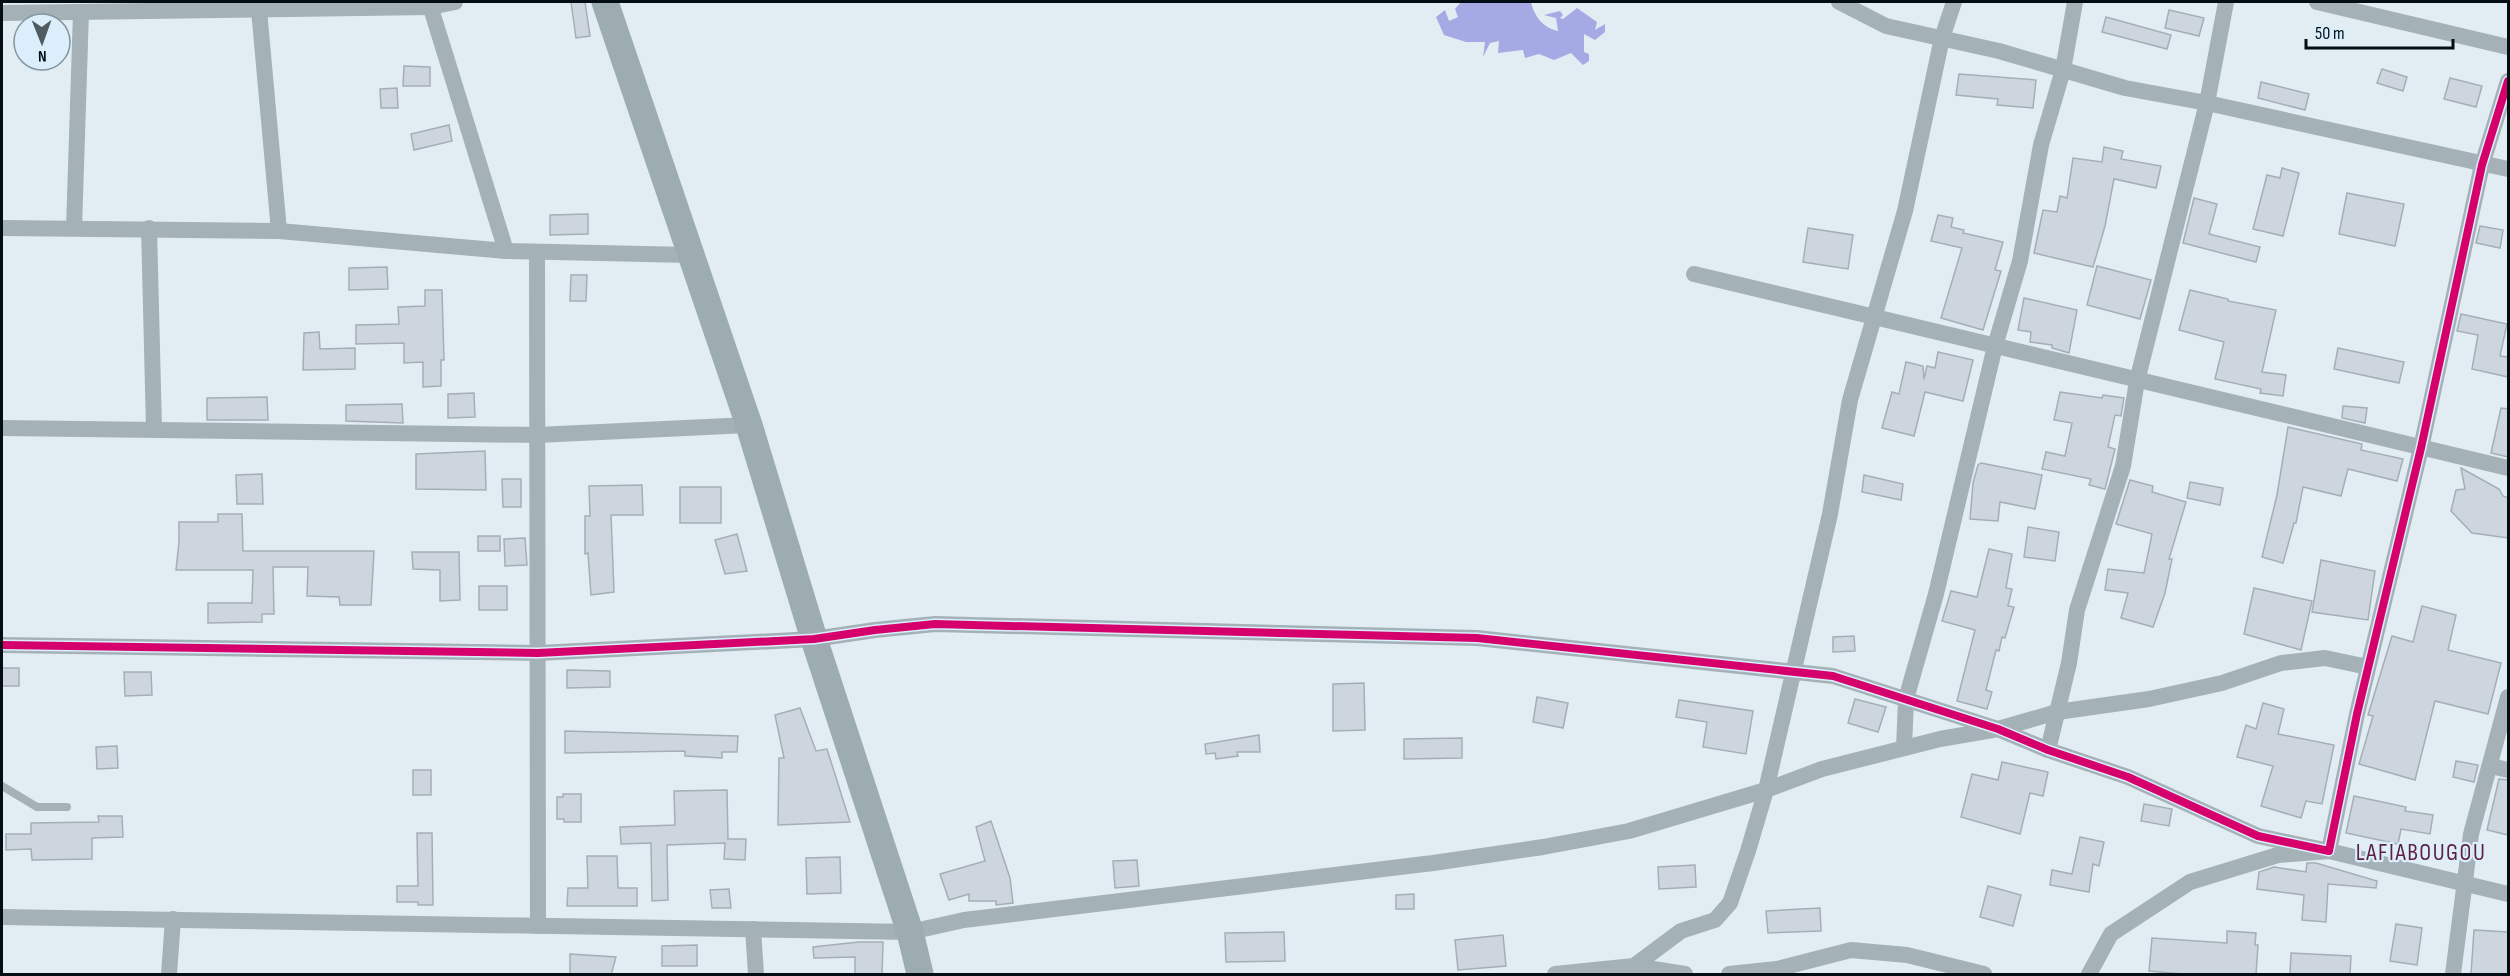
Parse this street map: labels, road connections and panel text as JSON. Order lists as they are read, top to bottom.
{
  "districts": ["LAFIABOUGOU"],
  "scale_bar": "50 m",
  "north": "bottom"
}
